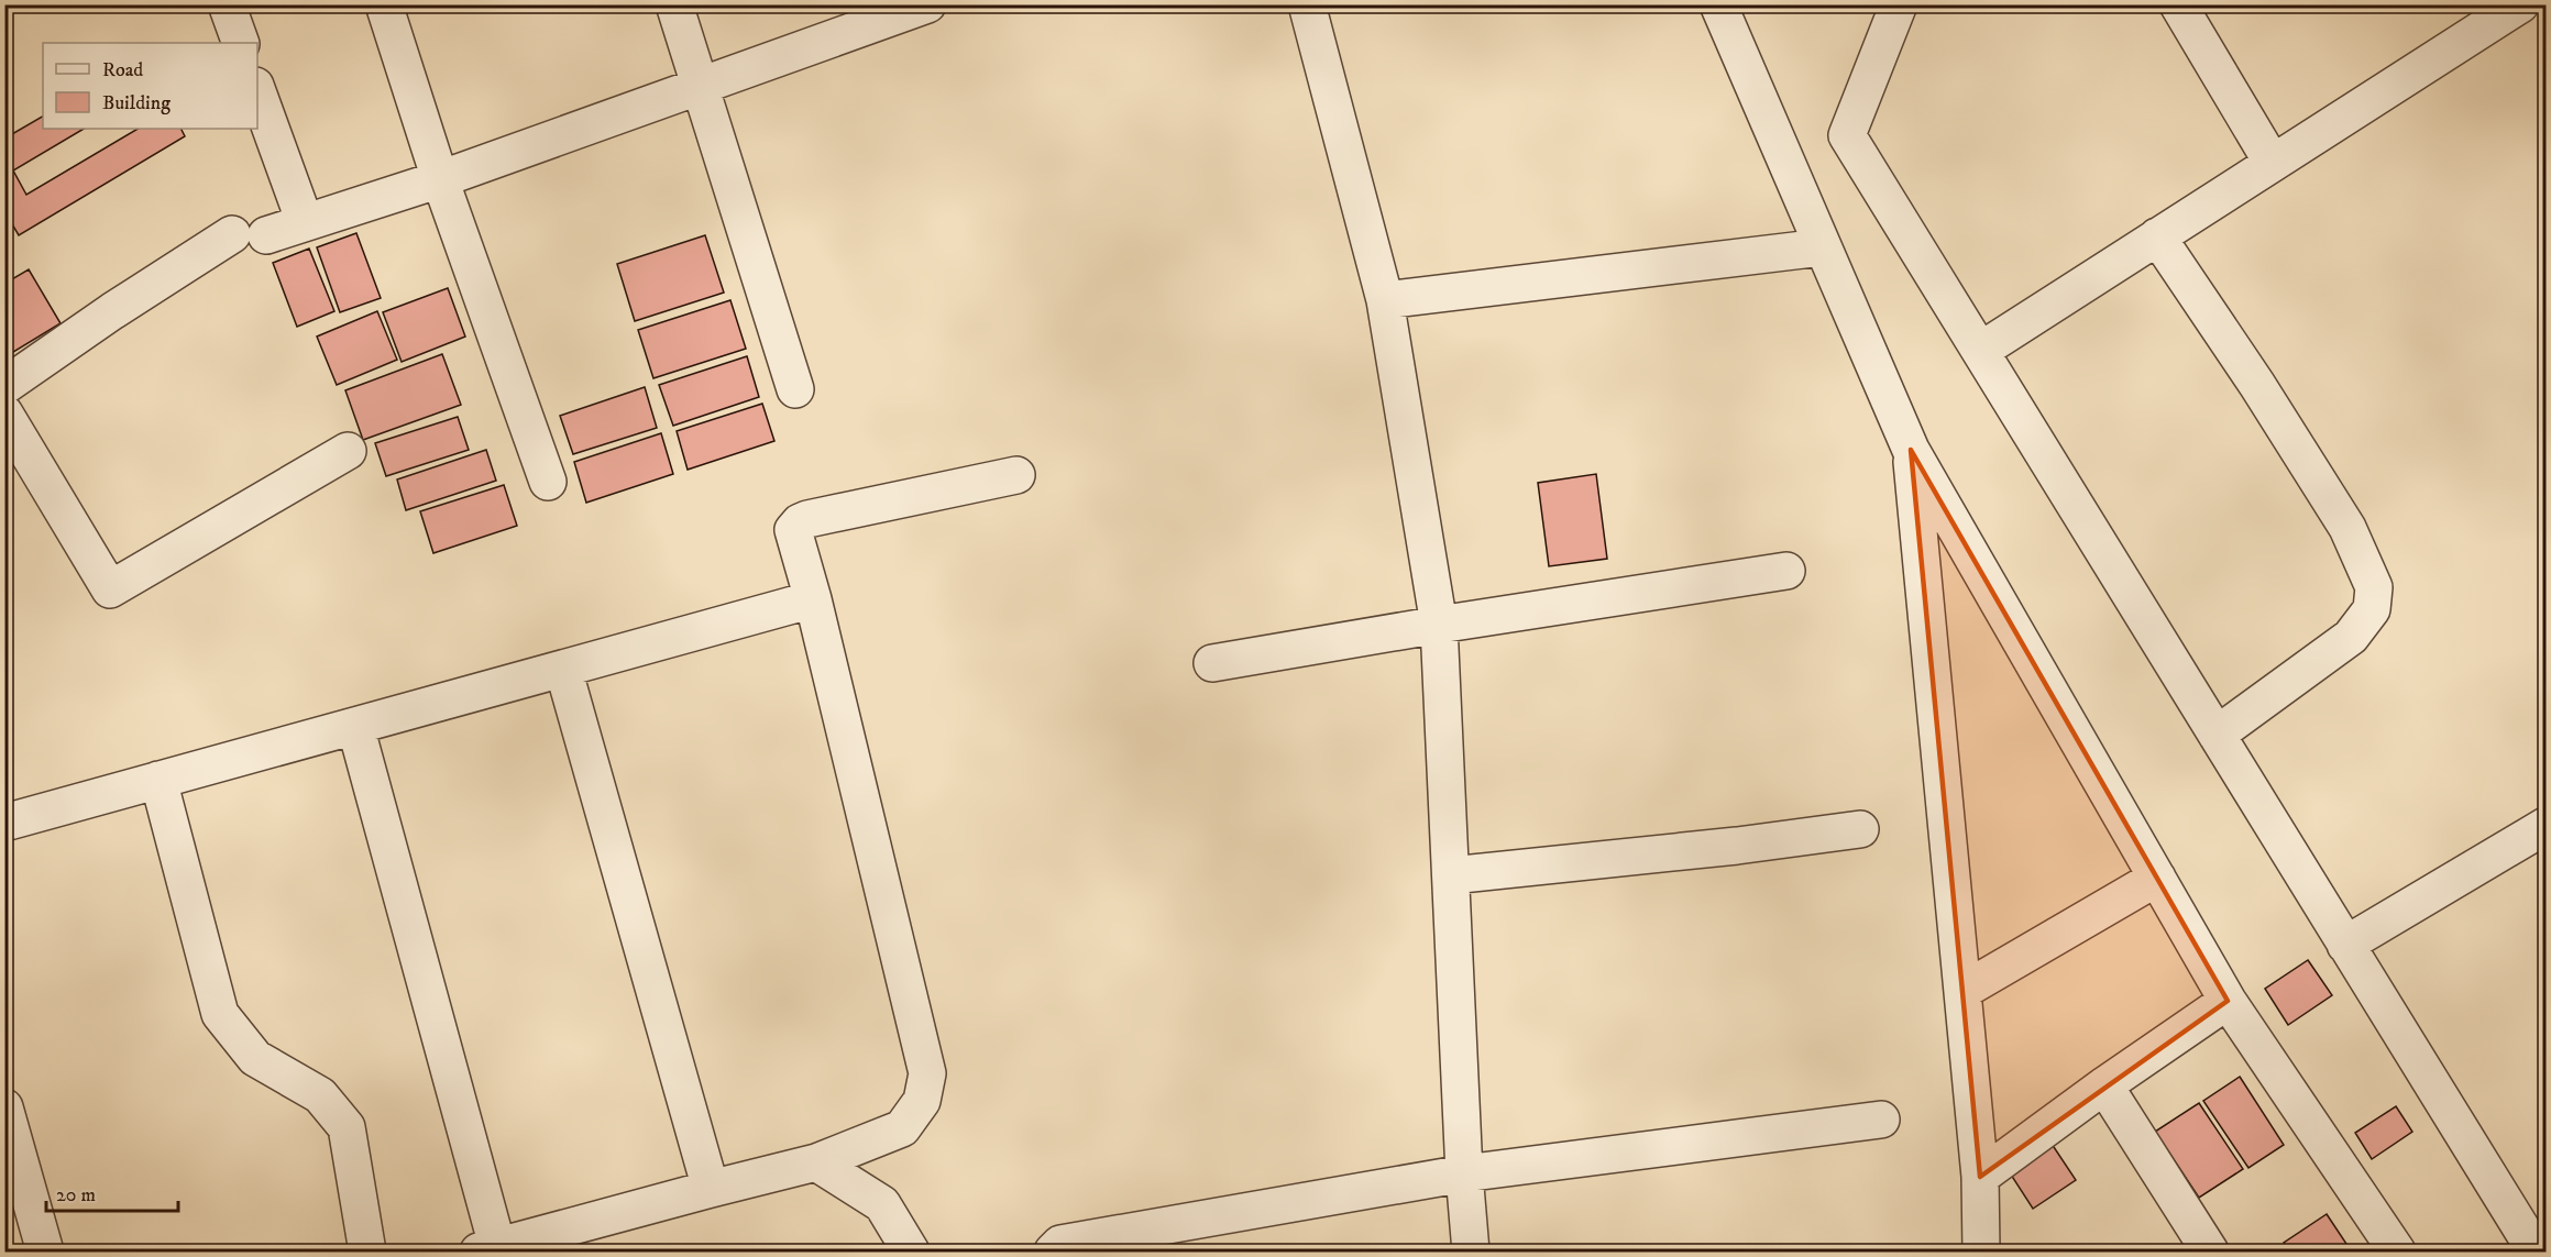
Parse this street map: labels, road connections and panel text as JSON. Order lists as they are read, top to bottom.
{
  "legend": ["Road", "Building"],
  "scale_bar": "20 m"
}
